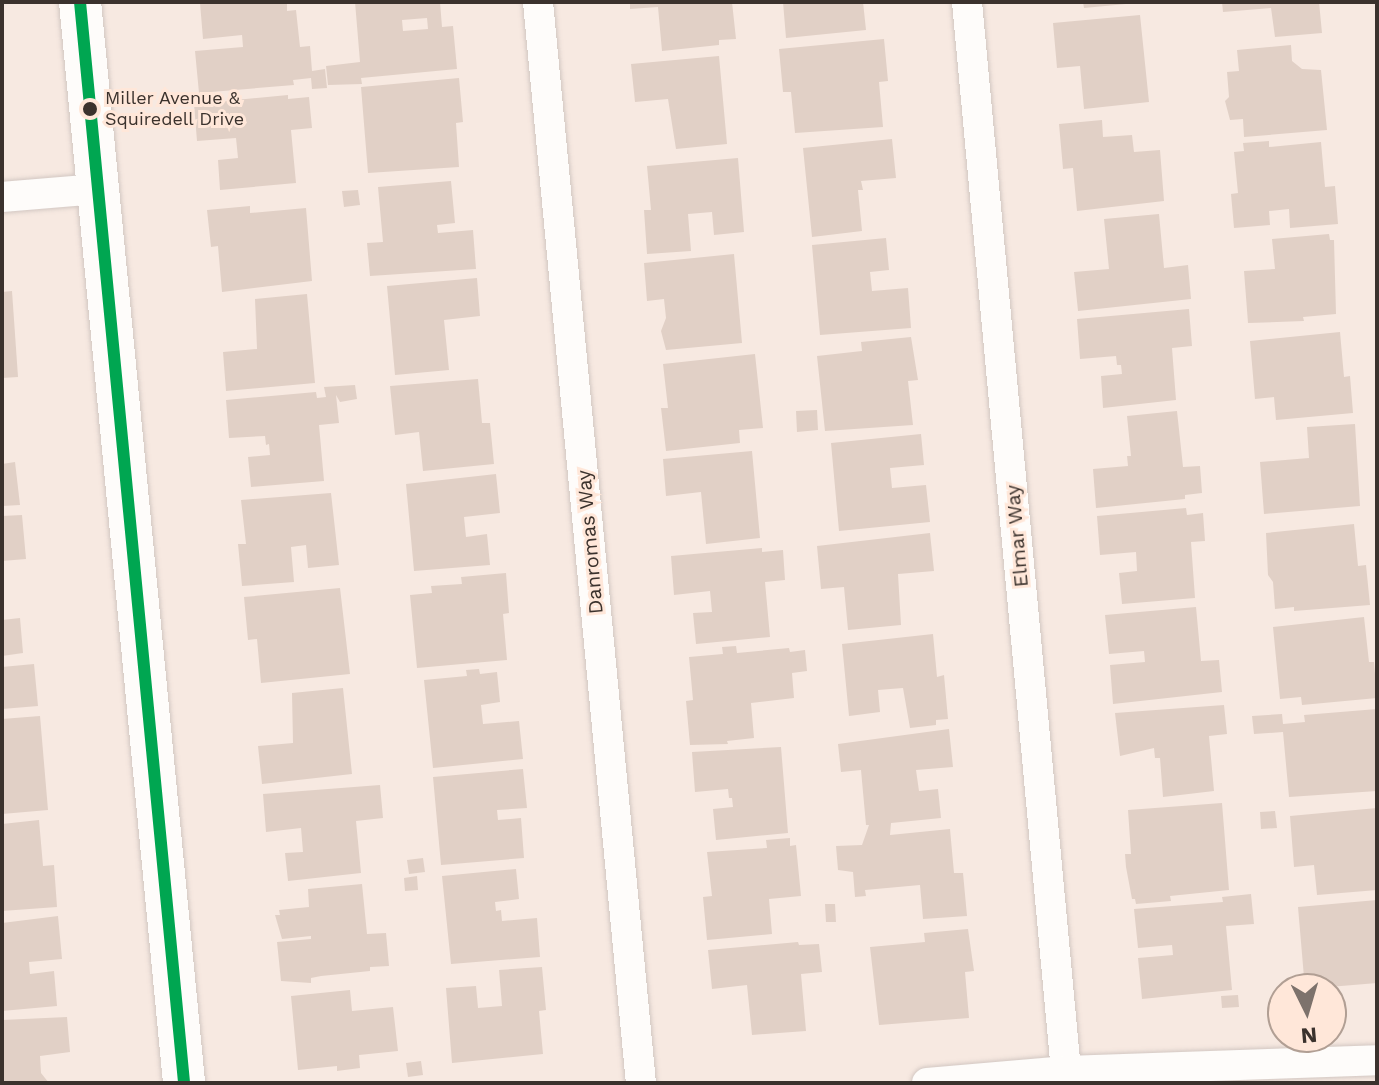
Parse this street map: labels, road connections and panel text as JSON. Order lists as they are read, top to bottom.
{
  "streets": {
    "street": ["Elmar Way", "Danromas Way"]
  },
  "places": ["Miller Avenue & Squiredell Drive"],
  "north": "bottom"
}
